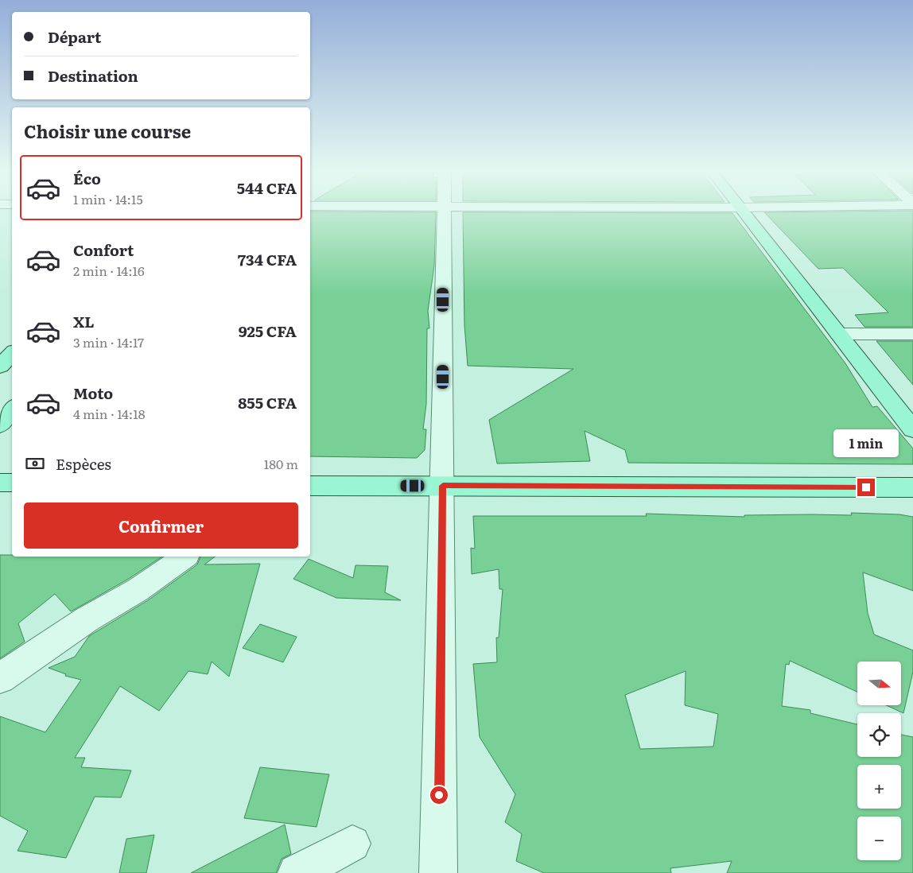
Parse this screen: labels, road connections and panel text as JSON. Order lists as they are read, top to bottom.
{
  "north": "right",
  "page": {
    "banner": ["Départ", "Destination"],
    "heading": "Choisir une course",
    "list": [
      {
        "name": "Éco",
        "note": "1 min · 14:15",
        "value": "544 CFA"
      },
      {
        "name": "Confort",
        "note": "2 min · 14:16",
        "value": "734 CFA"
      },
      {
        "name": "XL",
        "note": "3 min · 14:17",
        "value": "925 CFA"
      },
      {
        "name": "Moto",
        "note": "4 min · 14:18",
        "value": "855 CFA"
      }
    ],
    "bubble": "1 min",
    "pay": ["Espèces", "180 m"],
    "buttons": "Confirmer",
    "map_buttons": ["+", "−"]
  }
}
